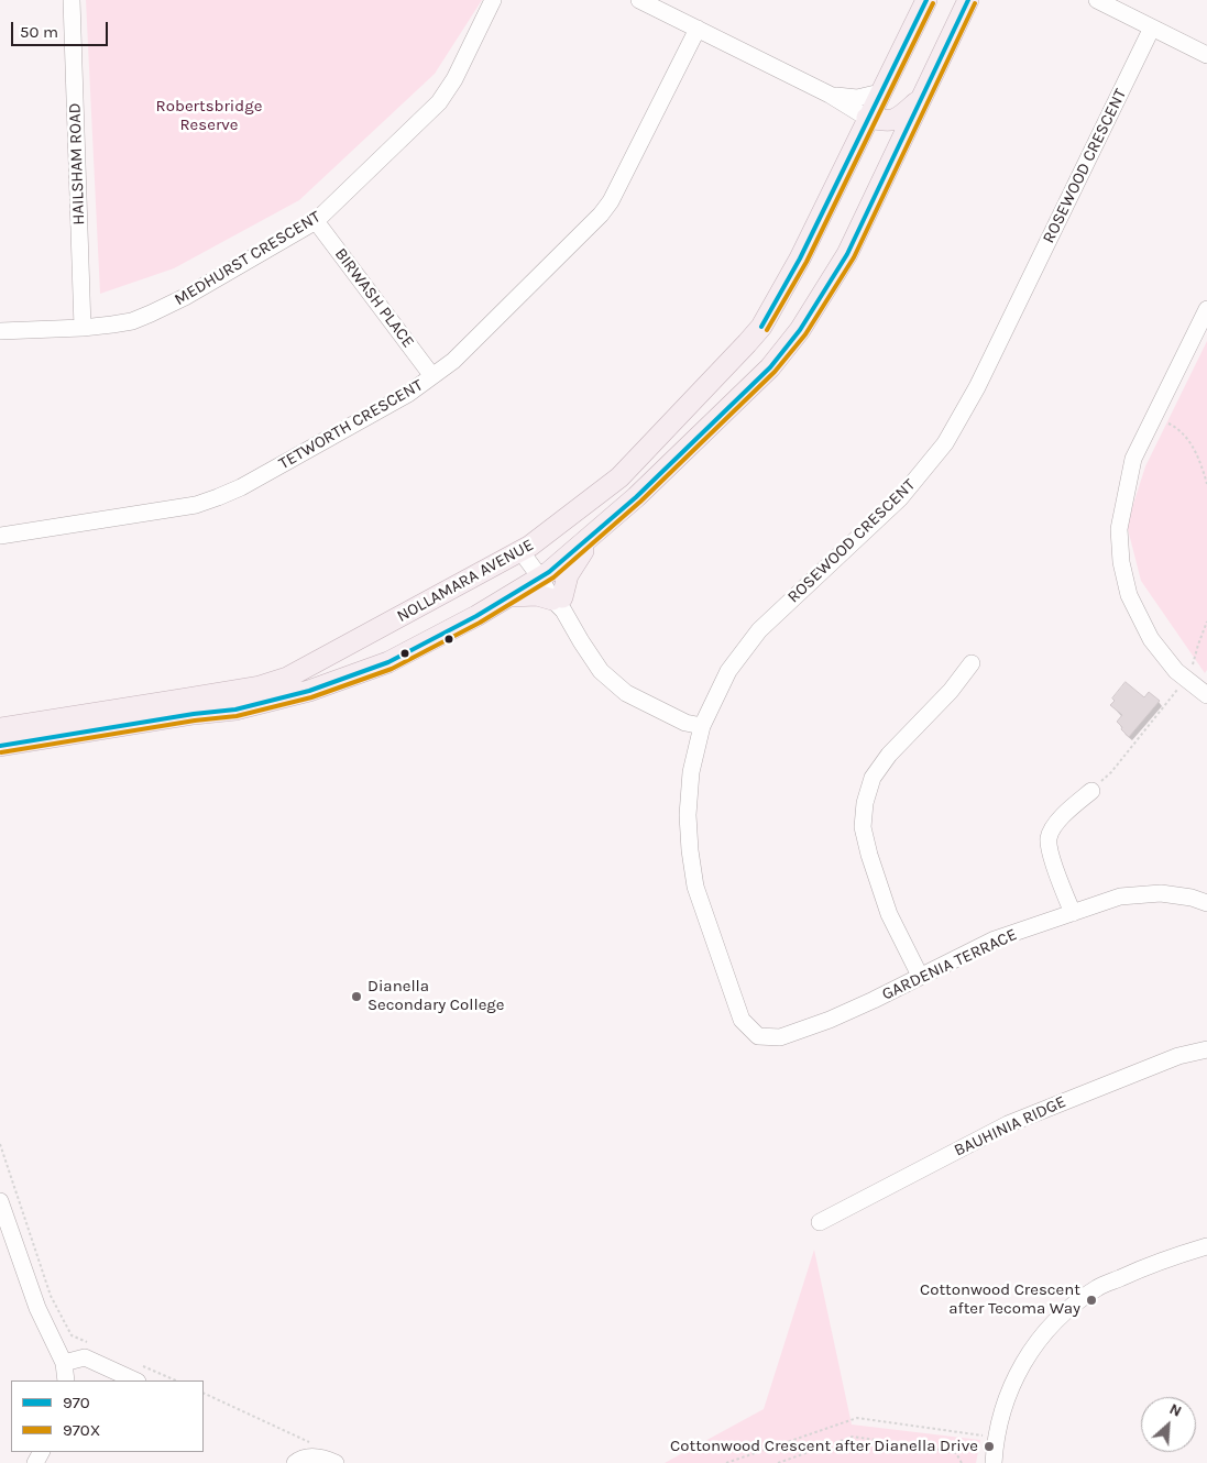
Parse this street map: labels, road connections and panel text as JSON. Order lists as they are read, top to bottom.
{
  "streets": {
    "main road": ["NOLLAMARA AVENUE"],
    "street": [
      "HAILSHAM ROAD",
      "ROSEWOOD CRESCENT",
      "MEDHURST CRESCENT",
      "BIRWASH PLACE",
      "TETWORTH CRESCENT",
      "GARDENIA TERRACE",
      "BAUHINIA RIDGE"
    ]
  },
  "crossings": [
    ["HAILSHAM ROAD", "MEDHURST CRESCENT"],
    ["ROSEWOOD CRESCENT", "GARDENIA TERRACE"],
    ["MEDHURST CRESCENT", "BIRWASH PLACE"],
    ["BIRWASH PLACE", "TETWORTH CRESCENT"]
  ],
  "parks": ["Robertsbridge Reserve"],
  "places": ["Dianella Secondary College", "Cottonwood Crescent after Tecoma Way", "Cottonwood Crescent after Dianella Drive"],
  "lines": ["transit line 970", "transit line 970X"],
  "legend": ["970", "970X"],
  "scale_bar": "50 m",
  "north": "top right"
}
